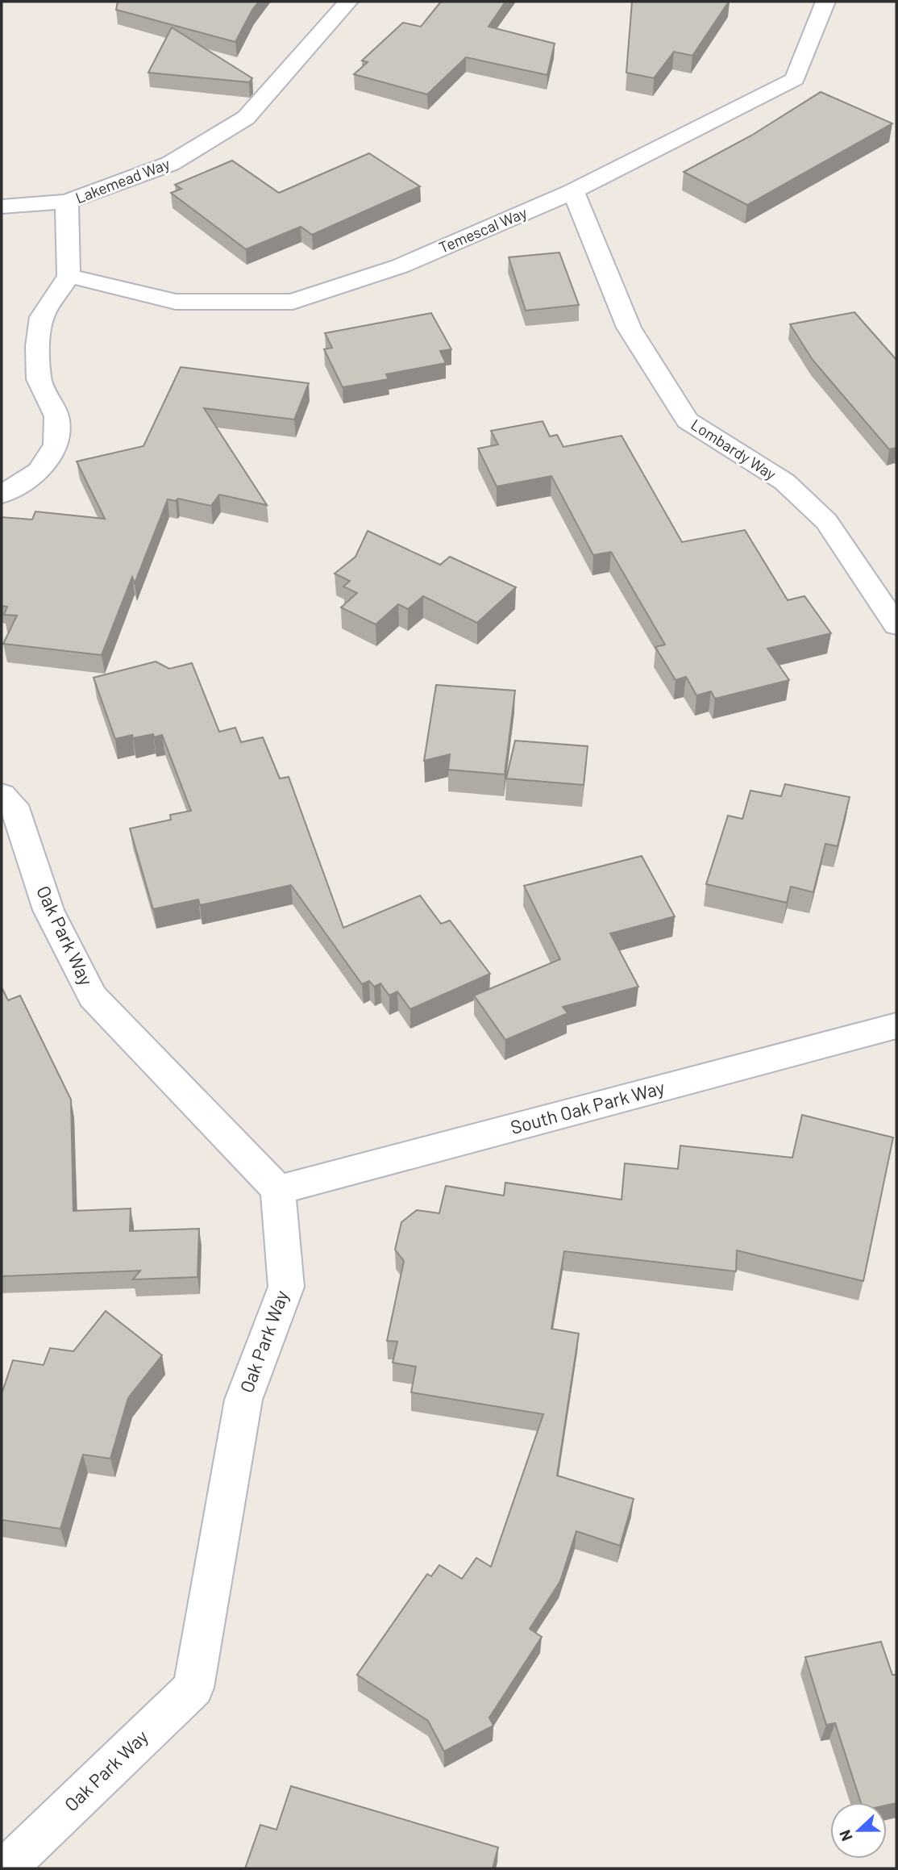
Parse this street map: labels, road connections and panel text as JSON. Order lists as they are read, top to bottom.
{
  "streets": {
    "street": [
      "Lakemead Way",
      "Temescal Way",
      "Lombardy Way",
      "Oak Park Way",
      "South Oak Park Way"
    ]
  },
  "crossings": [
    ["Temescal Way", "Lombardy Way"],
    ["Oak Park Way", "South Oak Park Way"]
  ],
  "north": "left"
}
